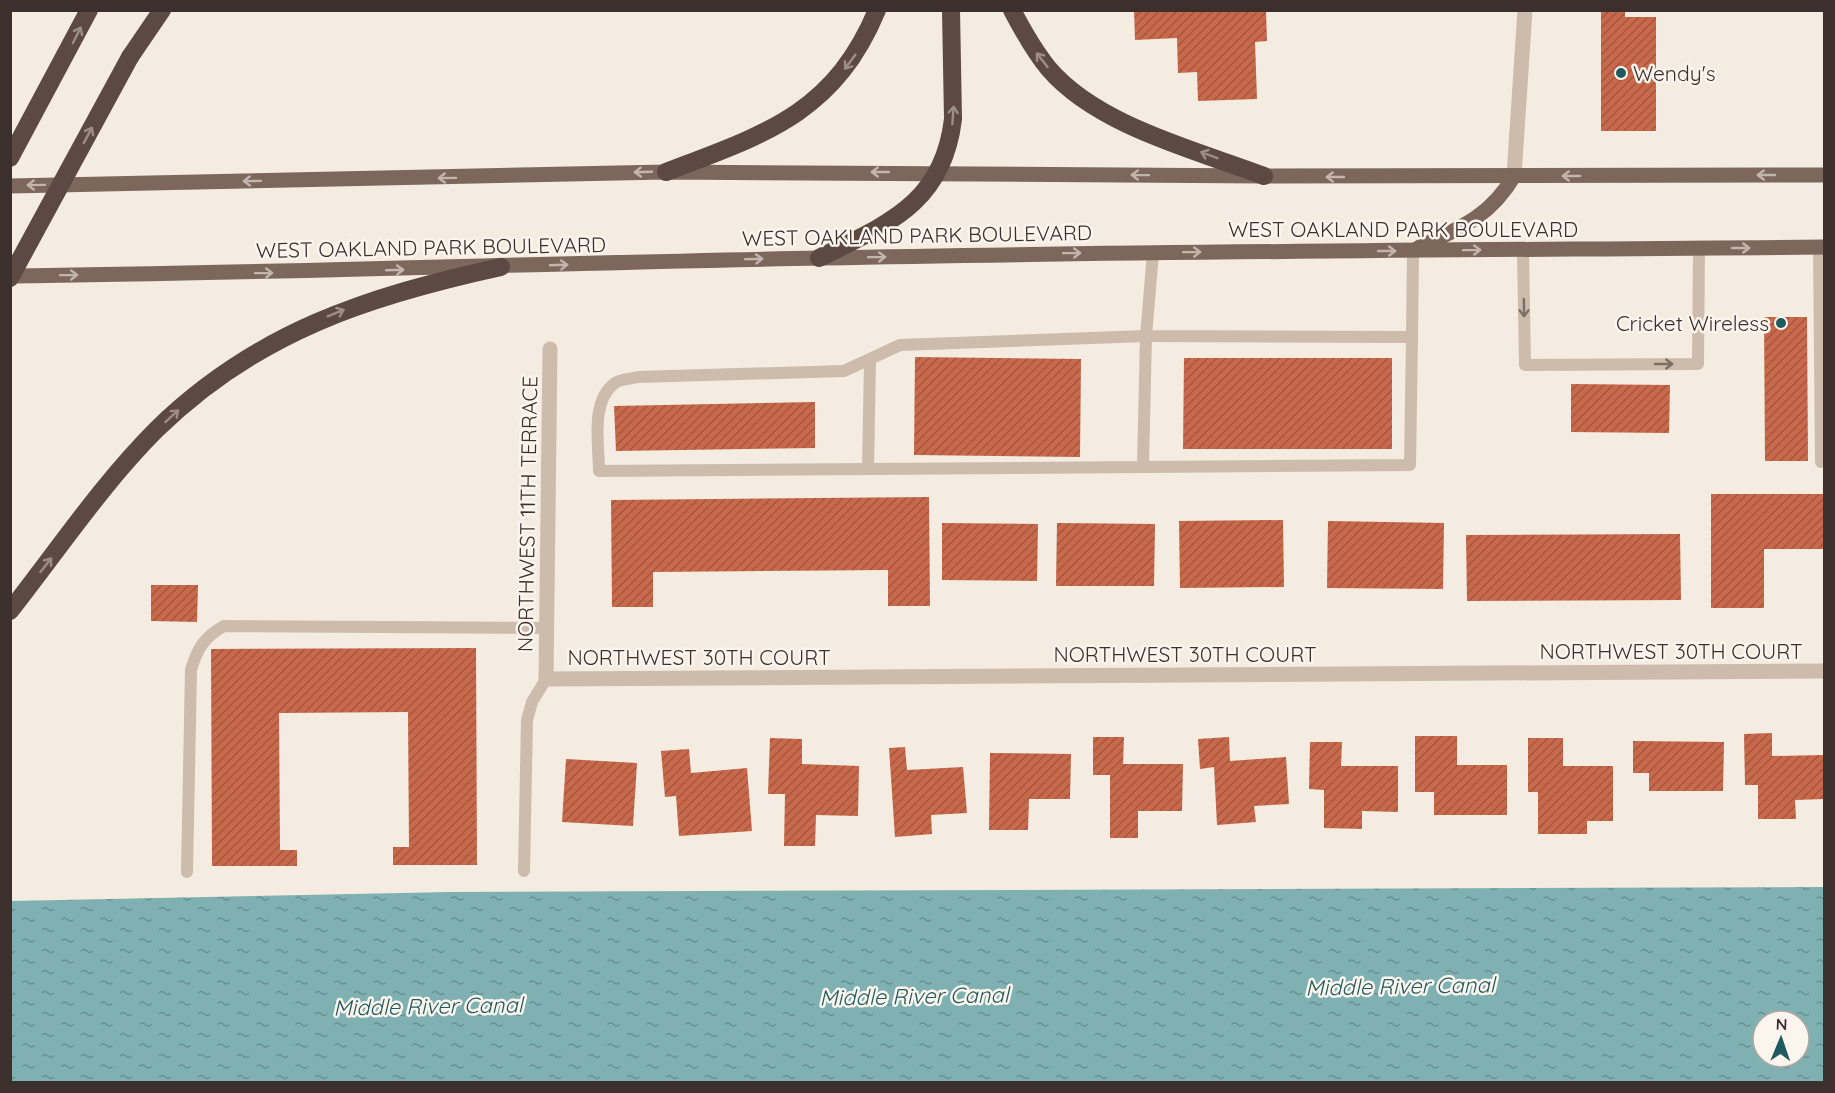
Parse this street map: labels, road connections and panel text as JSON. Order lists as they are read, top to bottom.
{
  "streets": {
    "main road": ["WEST OAKLAND PARK BOULEVARD"],
    "street": ["NORTHWEST 11TH TERRACE", "NORTHWEST 30TH COURT"]
  },
  "crossings": [
    ["NORTHWEST 11TH TERRACE", "NORTHWEST 30TH COURT"]
  ],
  "water": ["Middle River Canal"],
  "places": ["Wendy's", "Cricket Wireless"],
  "north": "top"
}
